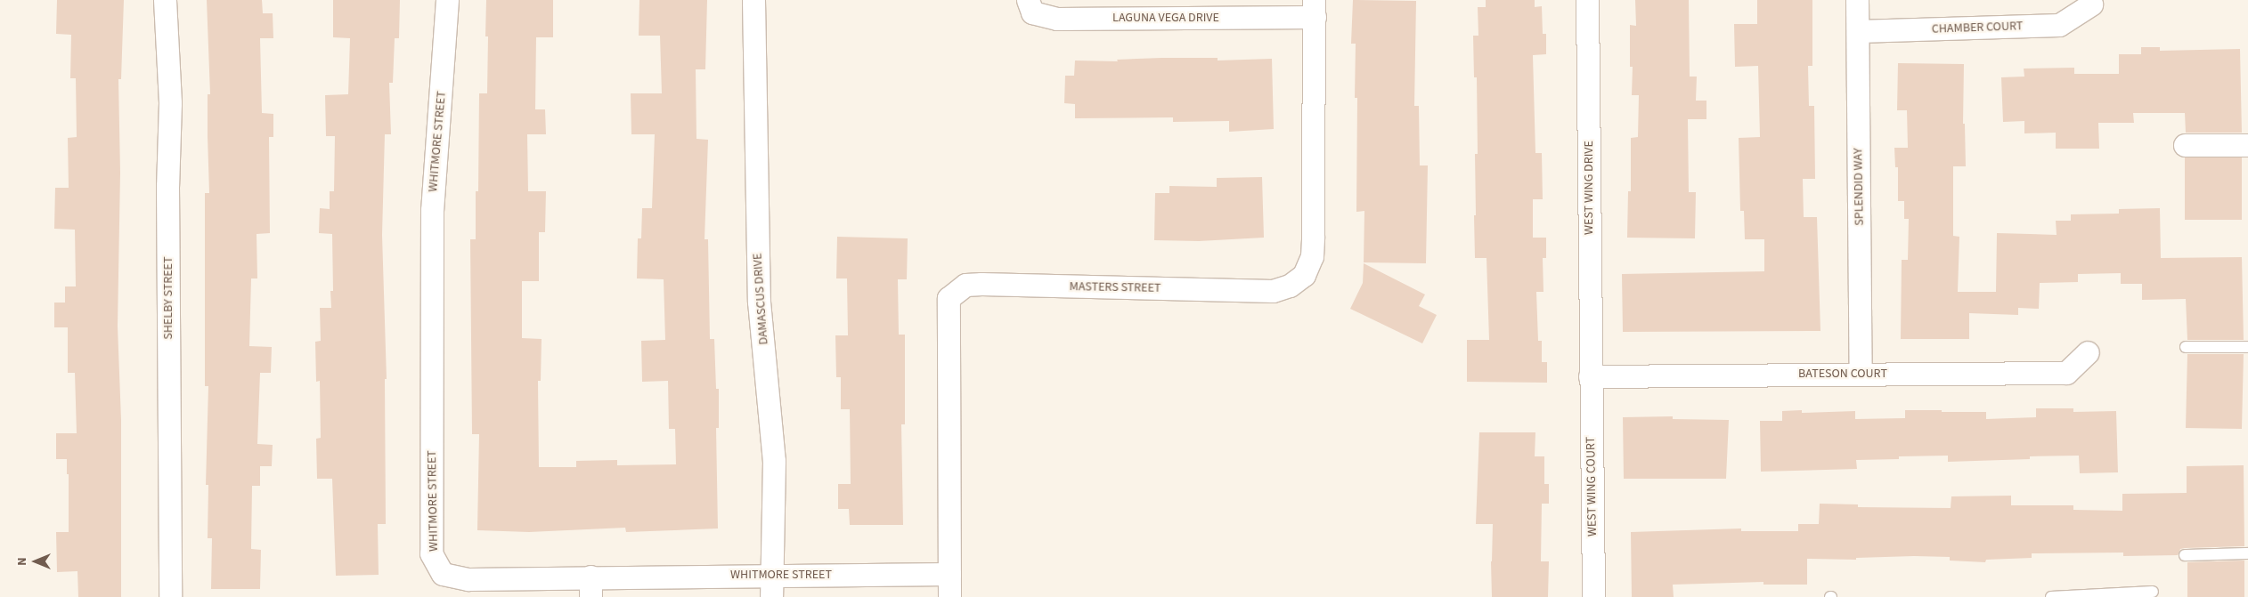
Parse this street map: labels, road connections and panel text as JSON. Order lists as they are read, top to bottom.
{
  "streets": {
    "street": [
      "LAGUNA VEGA DRIVE",
      "CHAMBER COURT",
      "WHITMORE STREET",
      "SPLENDID WAY",
      "WEST WING DRIVE",
      "MASTERS STREET",
      "SHELBY STREET",
      "DAMASCUS DRIVE",
      "BATESON COURT",
      "WEST WING COURT"
    ]
  },
  "crossings": [
    ["LAGUNA VEGA DRIVE", "MASTERS STREET"],
    ["CHAMBER COURT", "SPLENDID WAY"],
    ["WHITMORE STREET", "MASTERS STREET"],
    ["WHITMORE STREET", "DAMASCUS DRIVE"],
    ["SPLENDID WAY", "BATESON COURT"],
    ["WEST WING DRIVE", "BATESON COURT"],
    ["WEST WING DRIVE", "WEST WING COURT"],
    ["BATESON COURT", "WEST WING COURT"]
  ],
  "north": "left"
}
